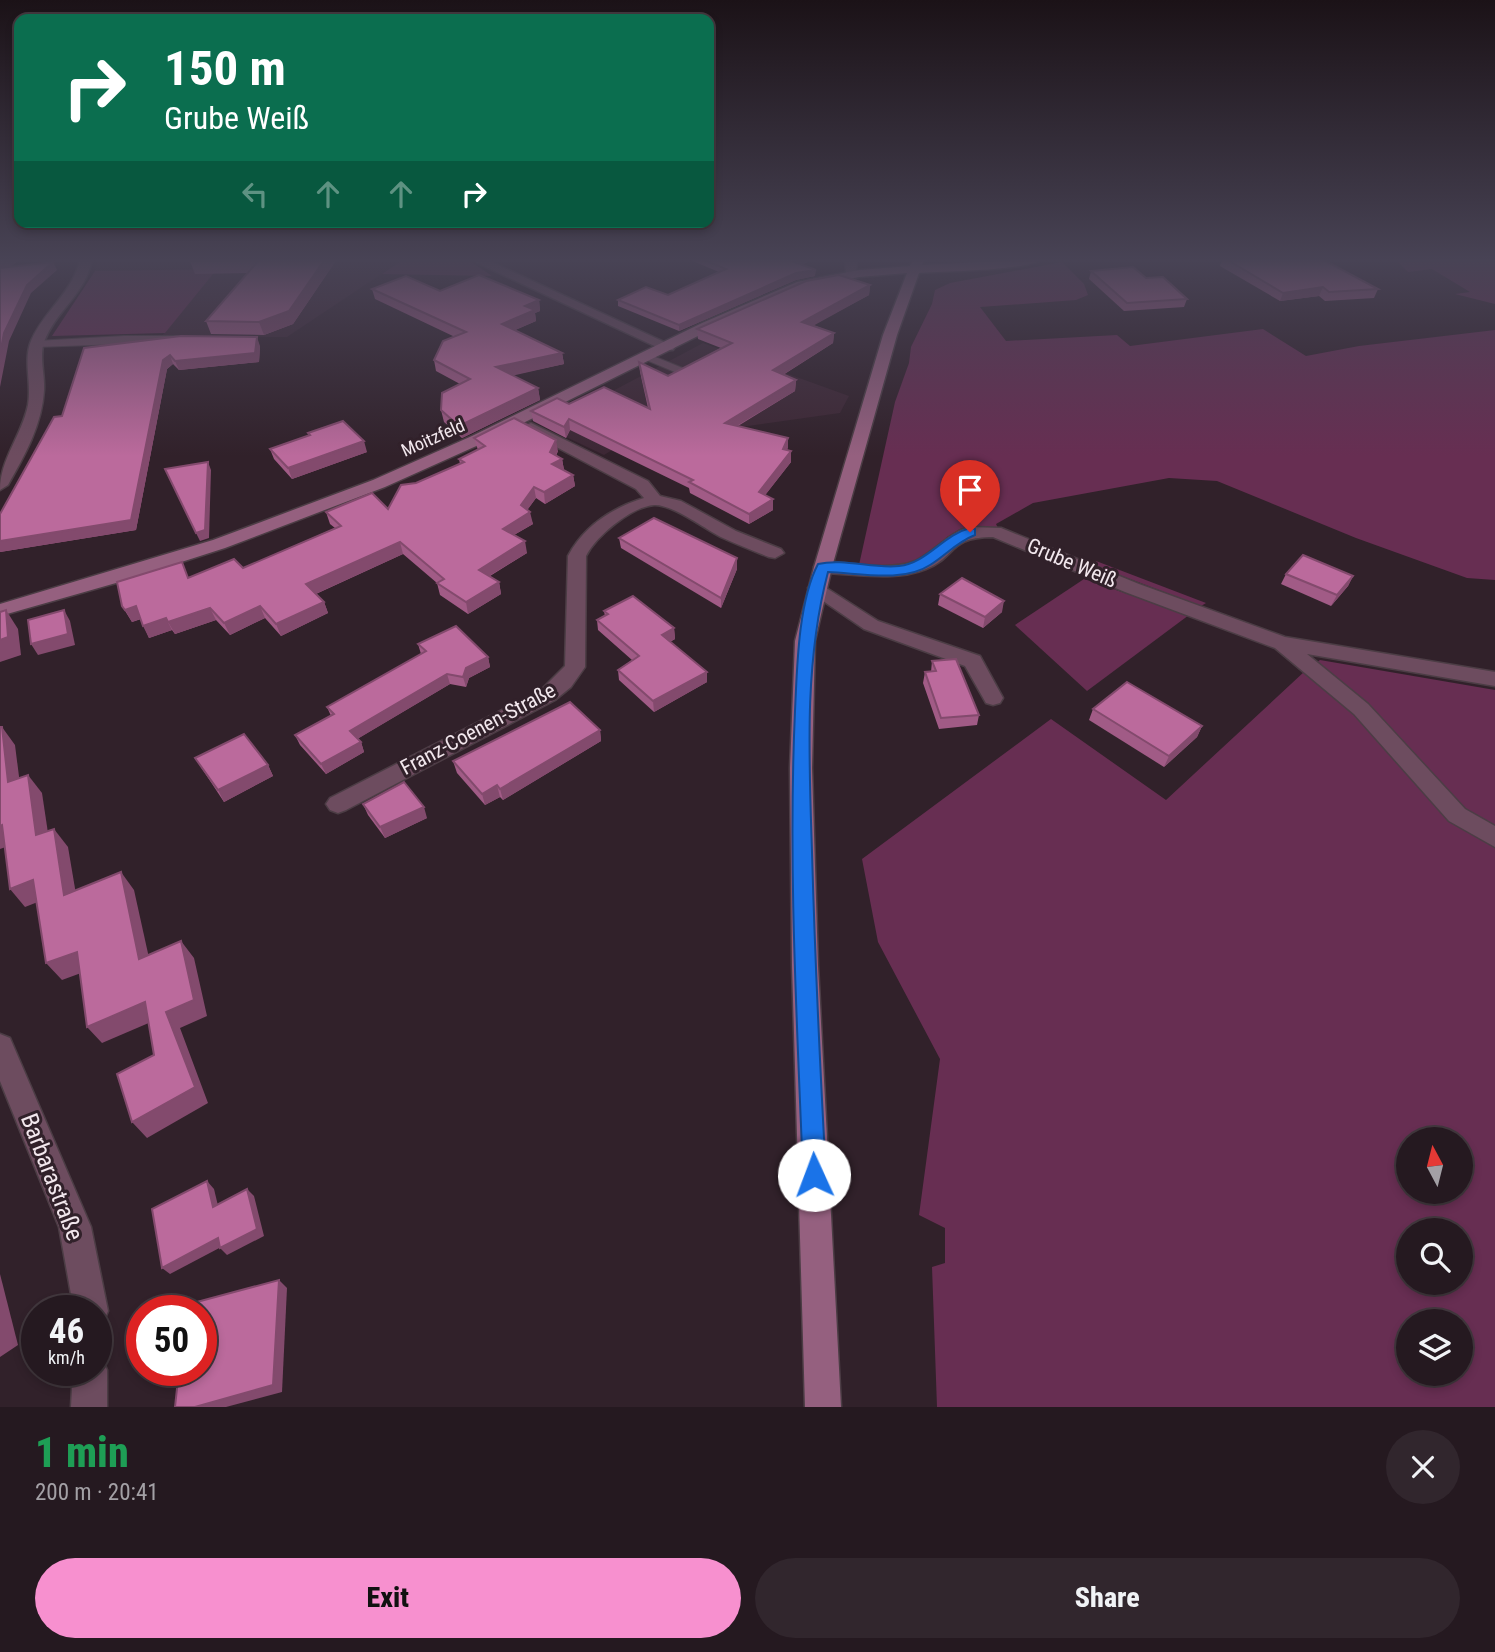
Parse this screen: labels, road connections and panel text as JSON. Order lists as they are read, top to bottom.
{
  "streets": {
    "main road": ["Moitzfeld"],
    "street": ["Grube Weiß", "Franz-Coenen-Straße", "Barbarastraße"]
  },
  "north": "top",
  "page": {
    "turn": ["150 m", "Grube Weiß"],
    "speed": "46 km/h",
    "limit": "50",
    "heading": ["1 min", "200 m · 20:41"],
    "buttons": ["Exit", "Share"]
  }
}
